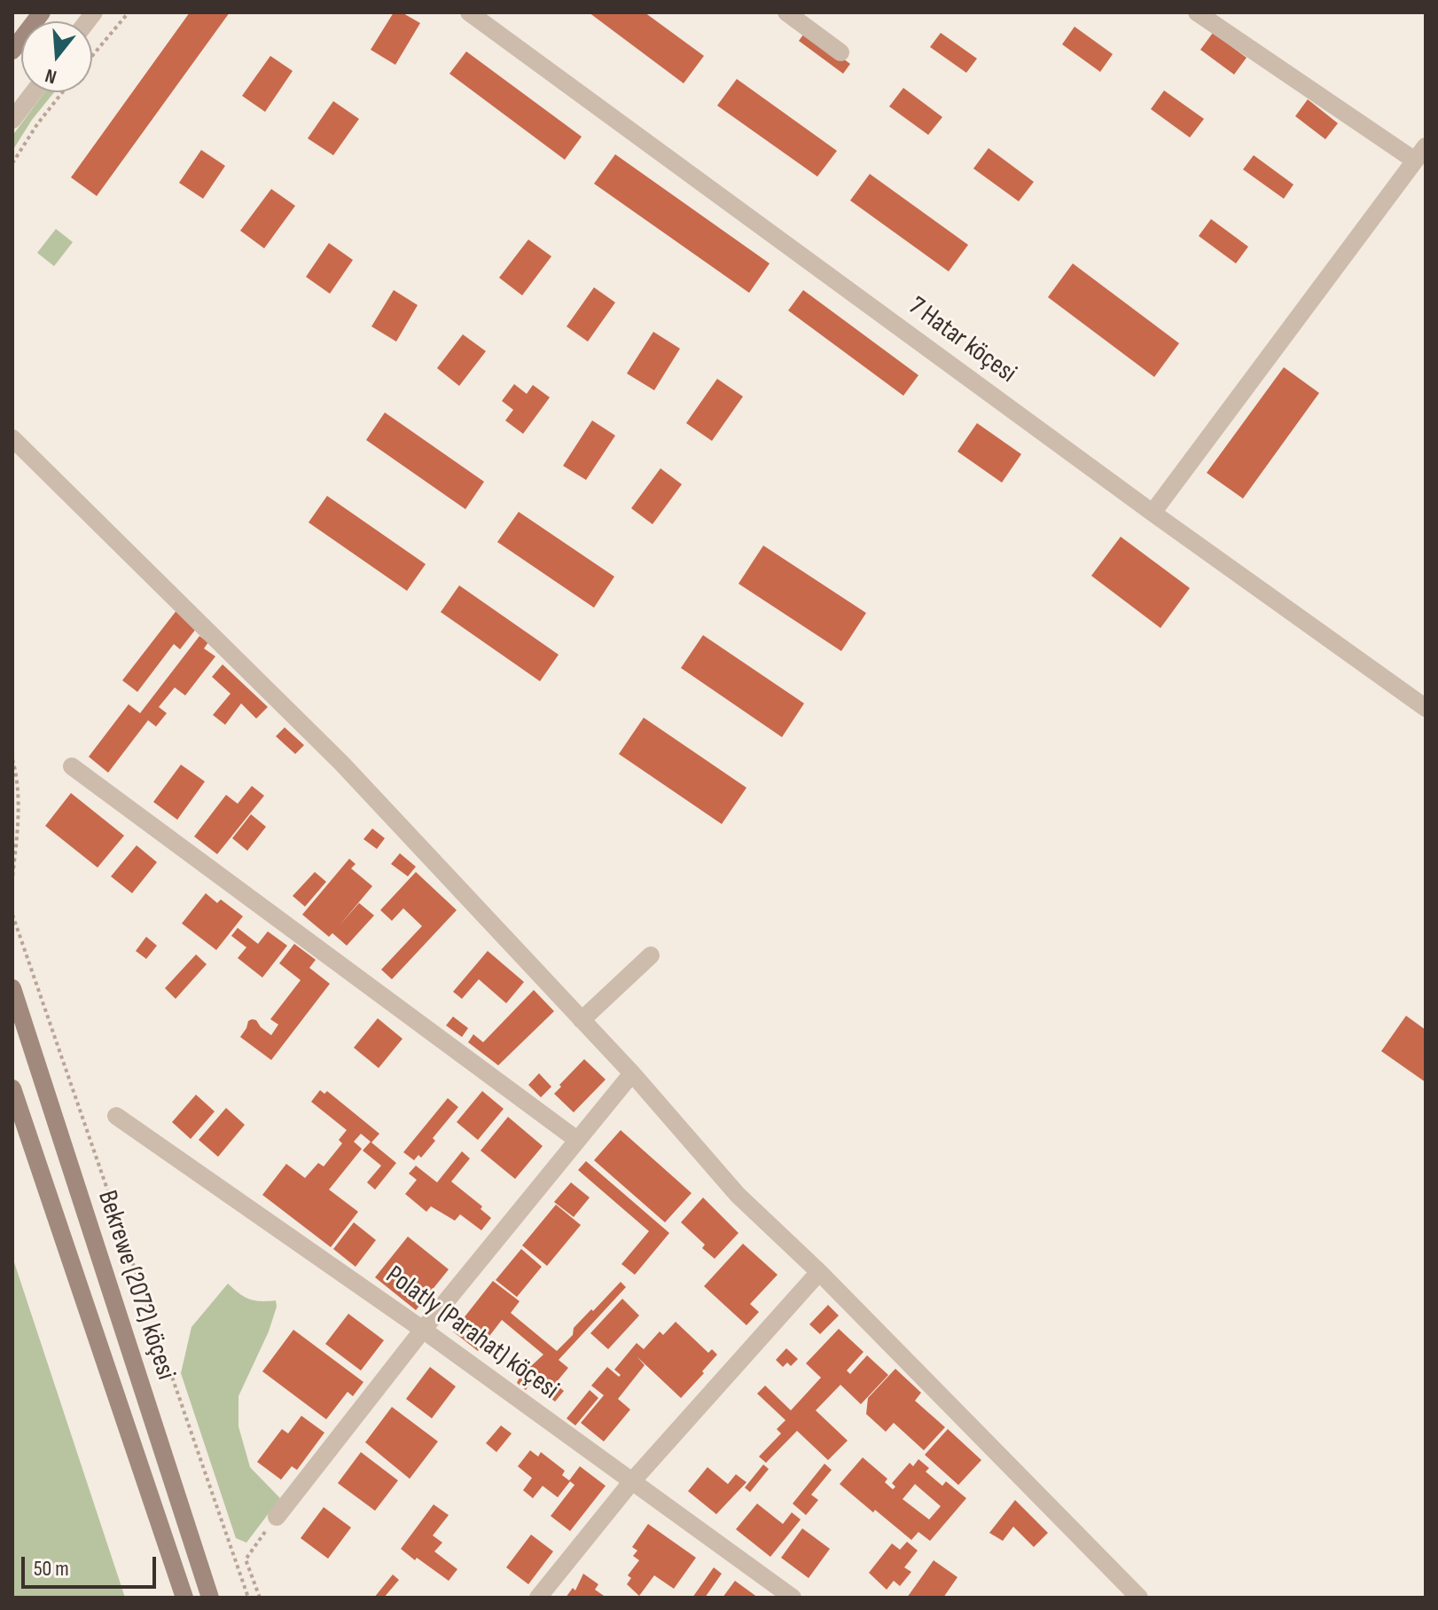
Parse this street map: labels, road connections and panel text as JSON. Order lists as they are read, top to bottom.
{
  "streets": {
    "main road": ["Bekrewe (2072) köçesi"],
    "street": ["7 Hatar köçesi", "Polatly (Parahat) köçesi"]
  },
  "scale_bar": "50 m",
  "north": "bottom"
}
